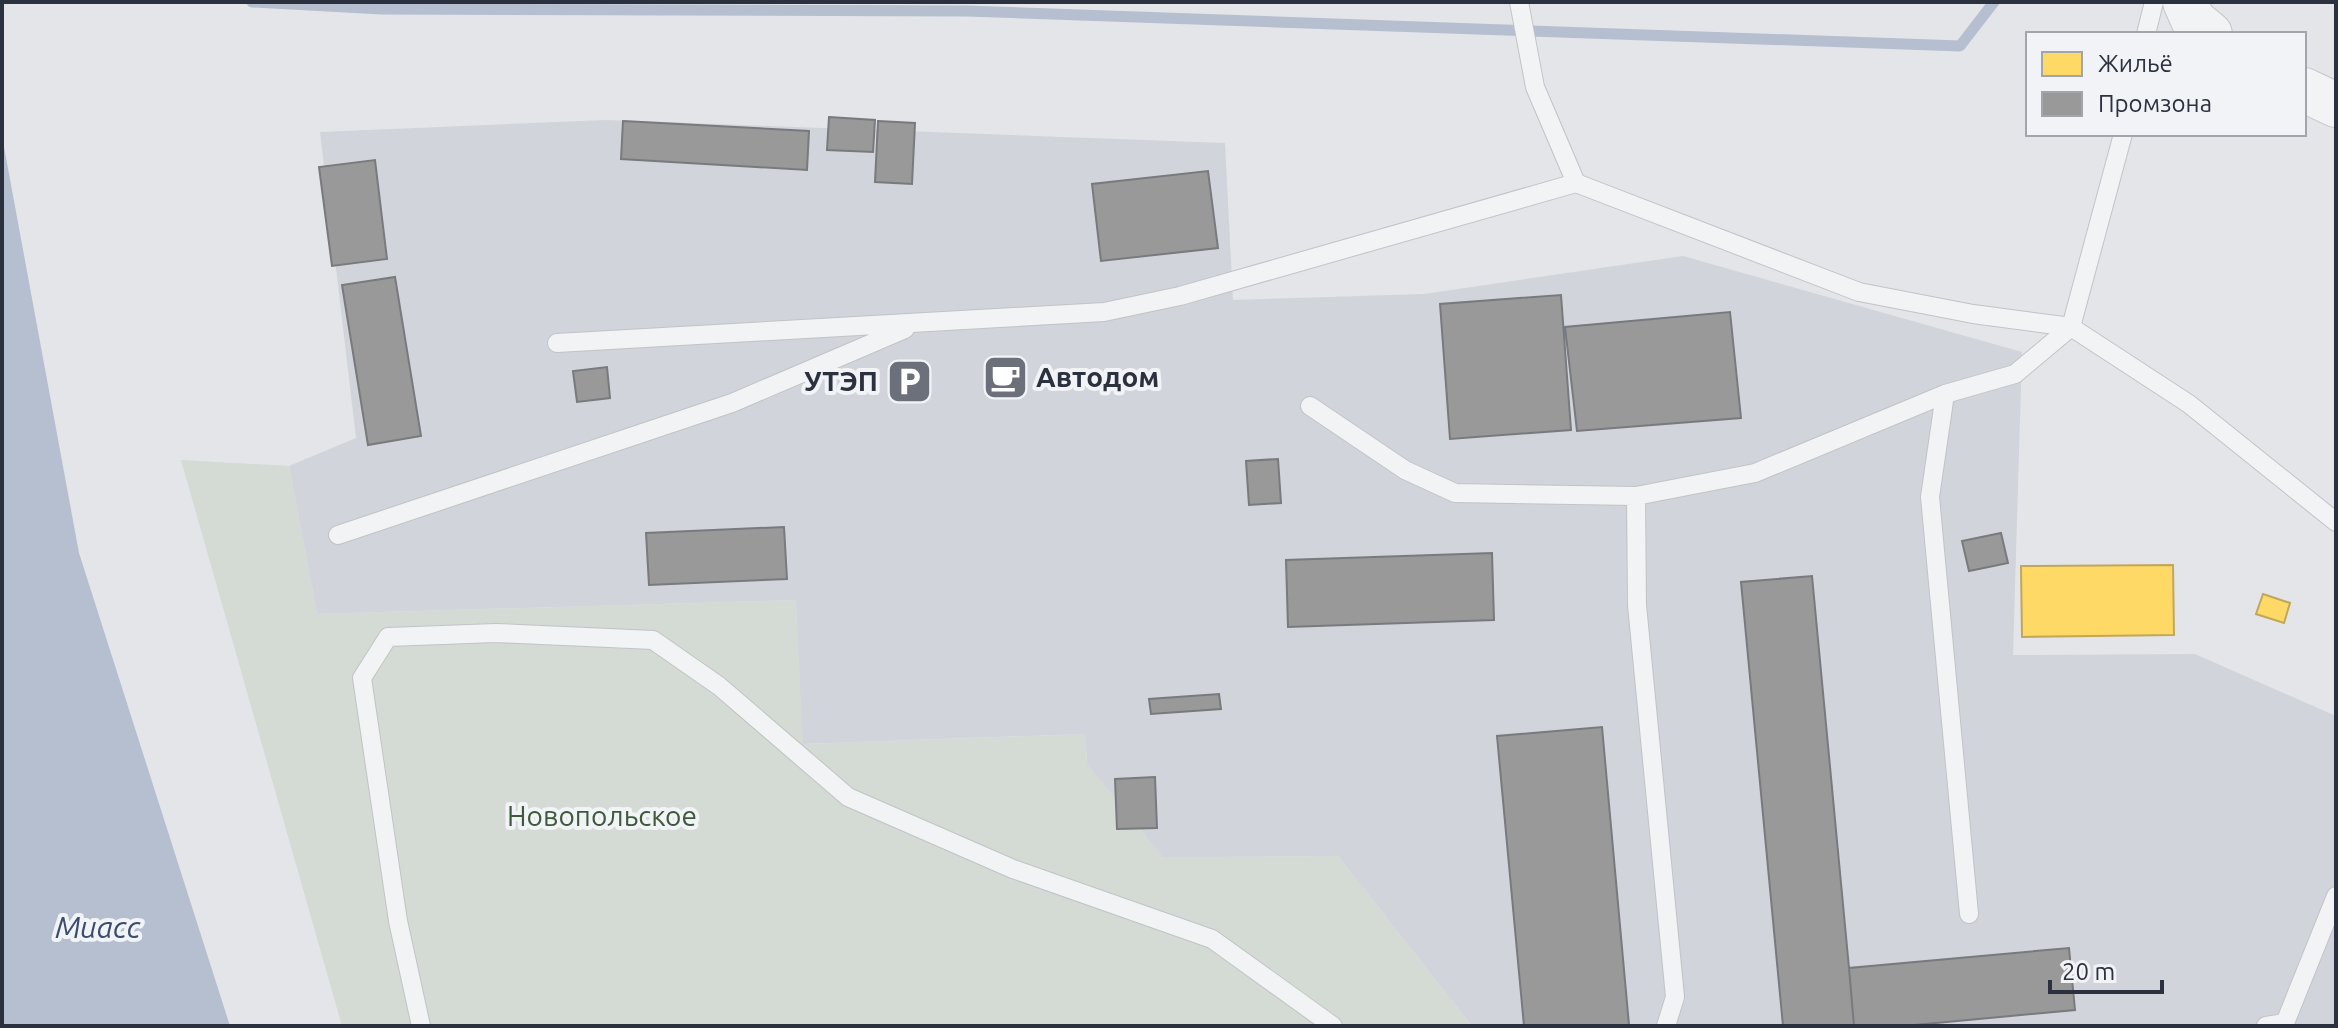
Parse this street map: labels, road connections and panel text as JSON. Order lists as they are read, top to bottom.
{
  "water": ["Миасс"],
  "parks": ["Новопольское"],
  "places": {
    "cafe": ["Автодом"],
    "parking": ["УТЭП"]
  },
  "legend": ["Жильё", "Промзона"],
  "scale_bar": "20 m"
}
